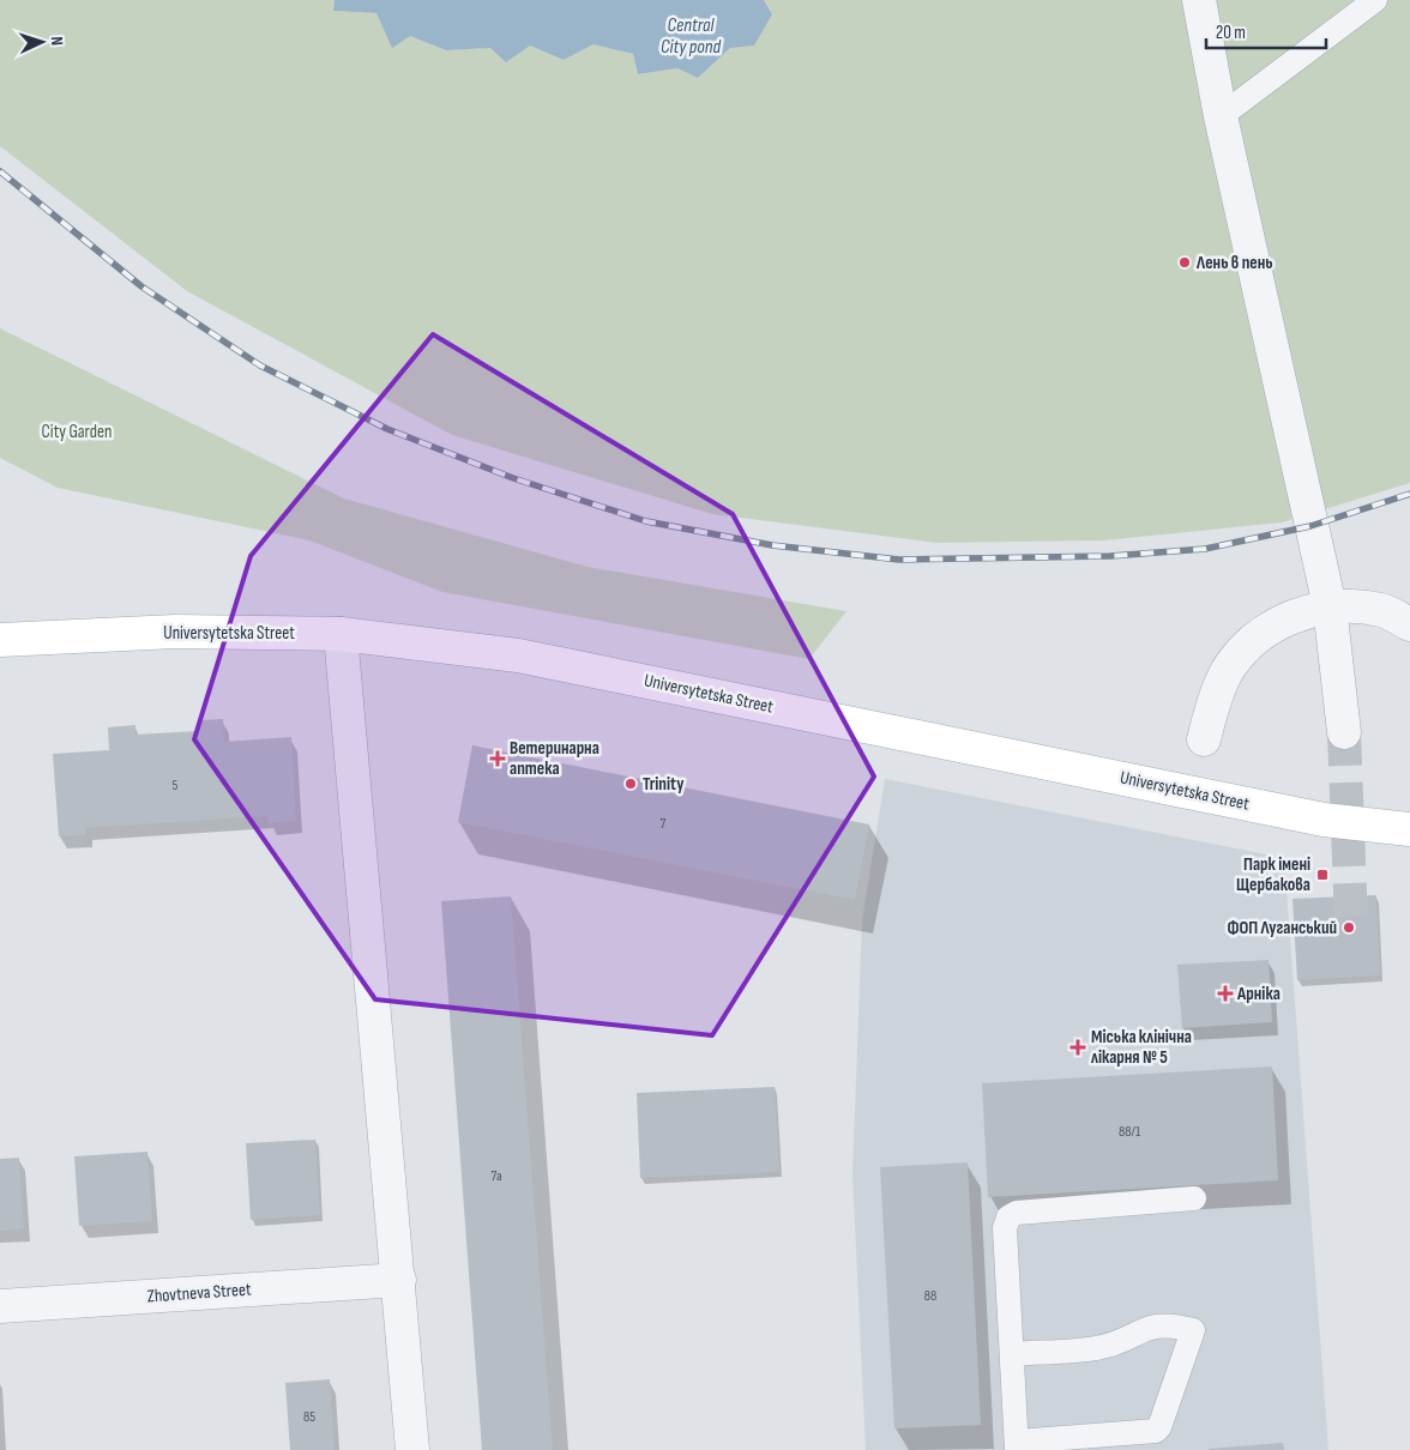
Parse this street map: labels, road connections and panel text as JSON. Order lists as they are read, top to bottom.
{
  "streets": {
    "main road": ["Universytetska Street"],
    "street": ["Zhovtneva Street"]
  },
  "water": ["Central City pond"],
  "parks": ["City Garden"],
  "places": {
    "other": ["Лень в пень", "Trinity", "ФОП Луганський"],
    "health": ["Ветеринарна аптека", "Арніка", "Міська клінічна лікарня № 5"],
    "transit": ["Парк імені Щербакова"]
  },
  "house_numbers": [
    "5",
    "7",
    "88/1",
    "7а",
    "88",
    "85"
  ],
  "scale_bar": "20 m",
  "north": "right"
}
